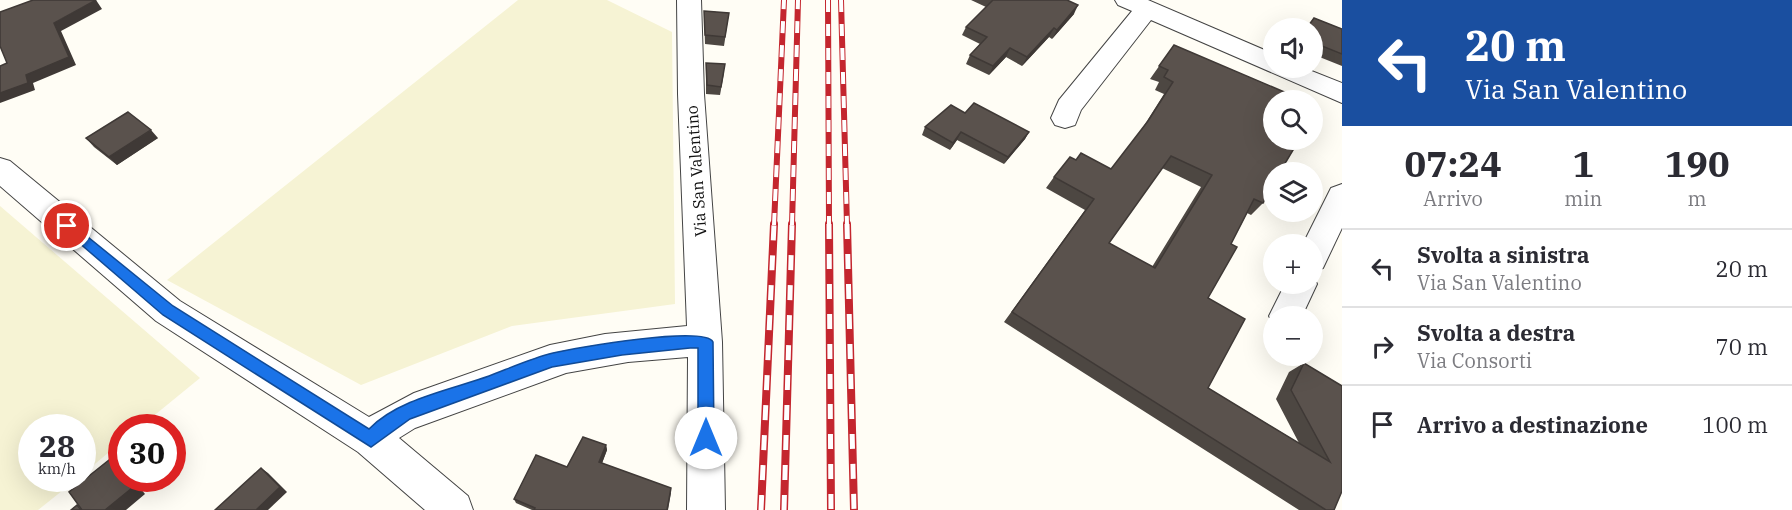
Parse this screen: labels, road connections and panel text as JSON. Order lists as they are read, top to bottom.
{
  "streets": {
    "street": ["Via San Valentino"]
  },
  "page": {
    "turn": ["20 m", "Via San Valentino"],
    "map_buttons": ["+", "−"],
    "eta": [
      "07:24",
      "Arrivo",
      "1",
      "min",
      "190",
      "m"
    ],
    "list": [
      {
        "name": "Svolta a sinistra",
        "note": "Via San Valentino",
        "value": "20 m"
      },
      {
        "name": "Svolta a destra",
        "note": "Via Consorti",
        "value": "70 m"
      },
      {
        "name": "Arrivo a destinazione",
        "value": "100 m"
      }
    ],
    "speed": "28 km/h",
    "limit": "30"
  }
}
